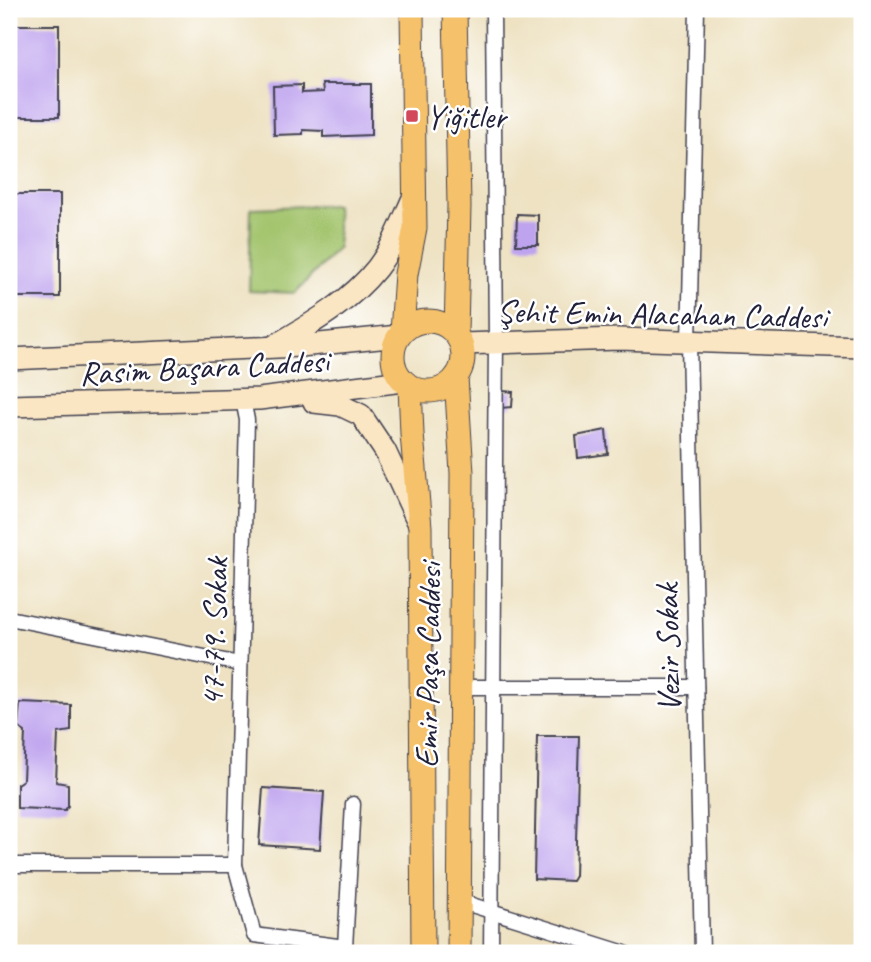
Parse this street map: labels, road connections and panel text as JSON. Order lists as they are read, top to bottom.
{
  "streets": {
    "main road": ["Emir Paşa Caddesi"],
    "street": [
      "Şehit Emin Alacahan Caddesi",
      "Rasim Başara Caddesi",
      "47-79. Sokak",
      "Vezir Sokak"
    ]
  },
  "crossings": [
    ["Şehit Emin Alacahan Caddesi", "Rasim Başara Caddesi"],
    ["Şehit Emin Alacahan Caddesi", "Vezir Sokak"],
    ["Şehit Emin Alacahan Caddesi", "Emir Paşa Caddesi"],
    ["Rasim Başara Caddesi", "47-79. Sokak"],
    ["Rasim Başara Caddesi", "Emir Paşa Caddesi"]
  ],
  "places": {
    "transit": ["Yiğitler"]
  }
}
